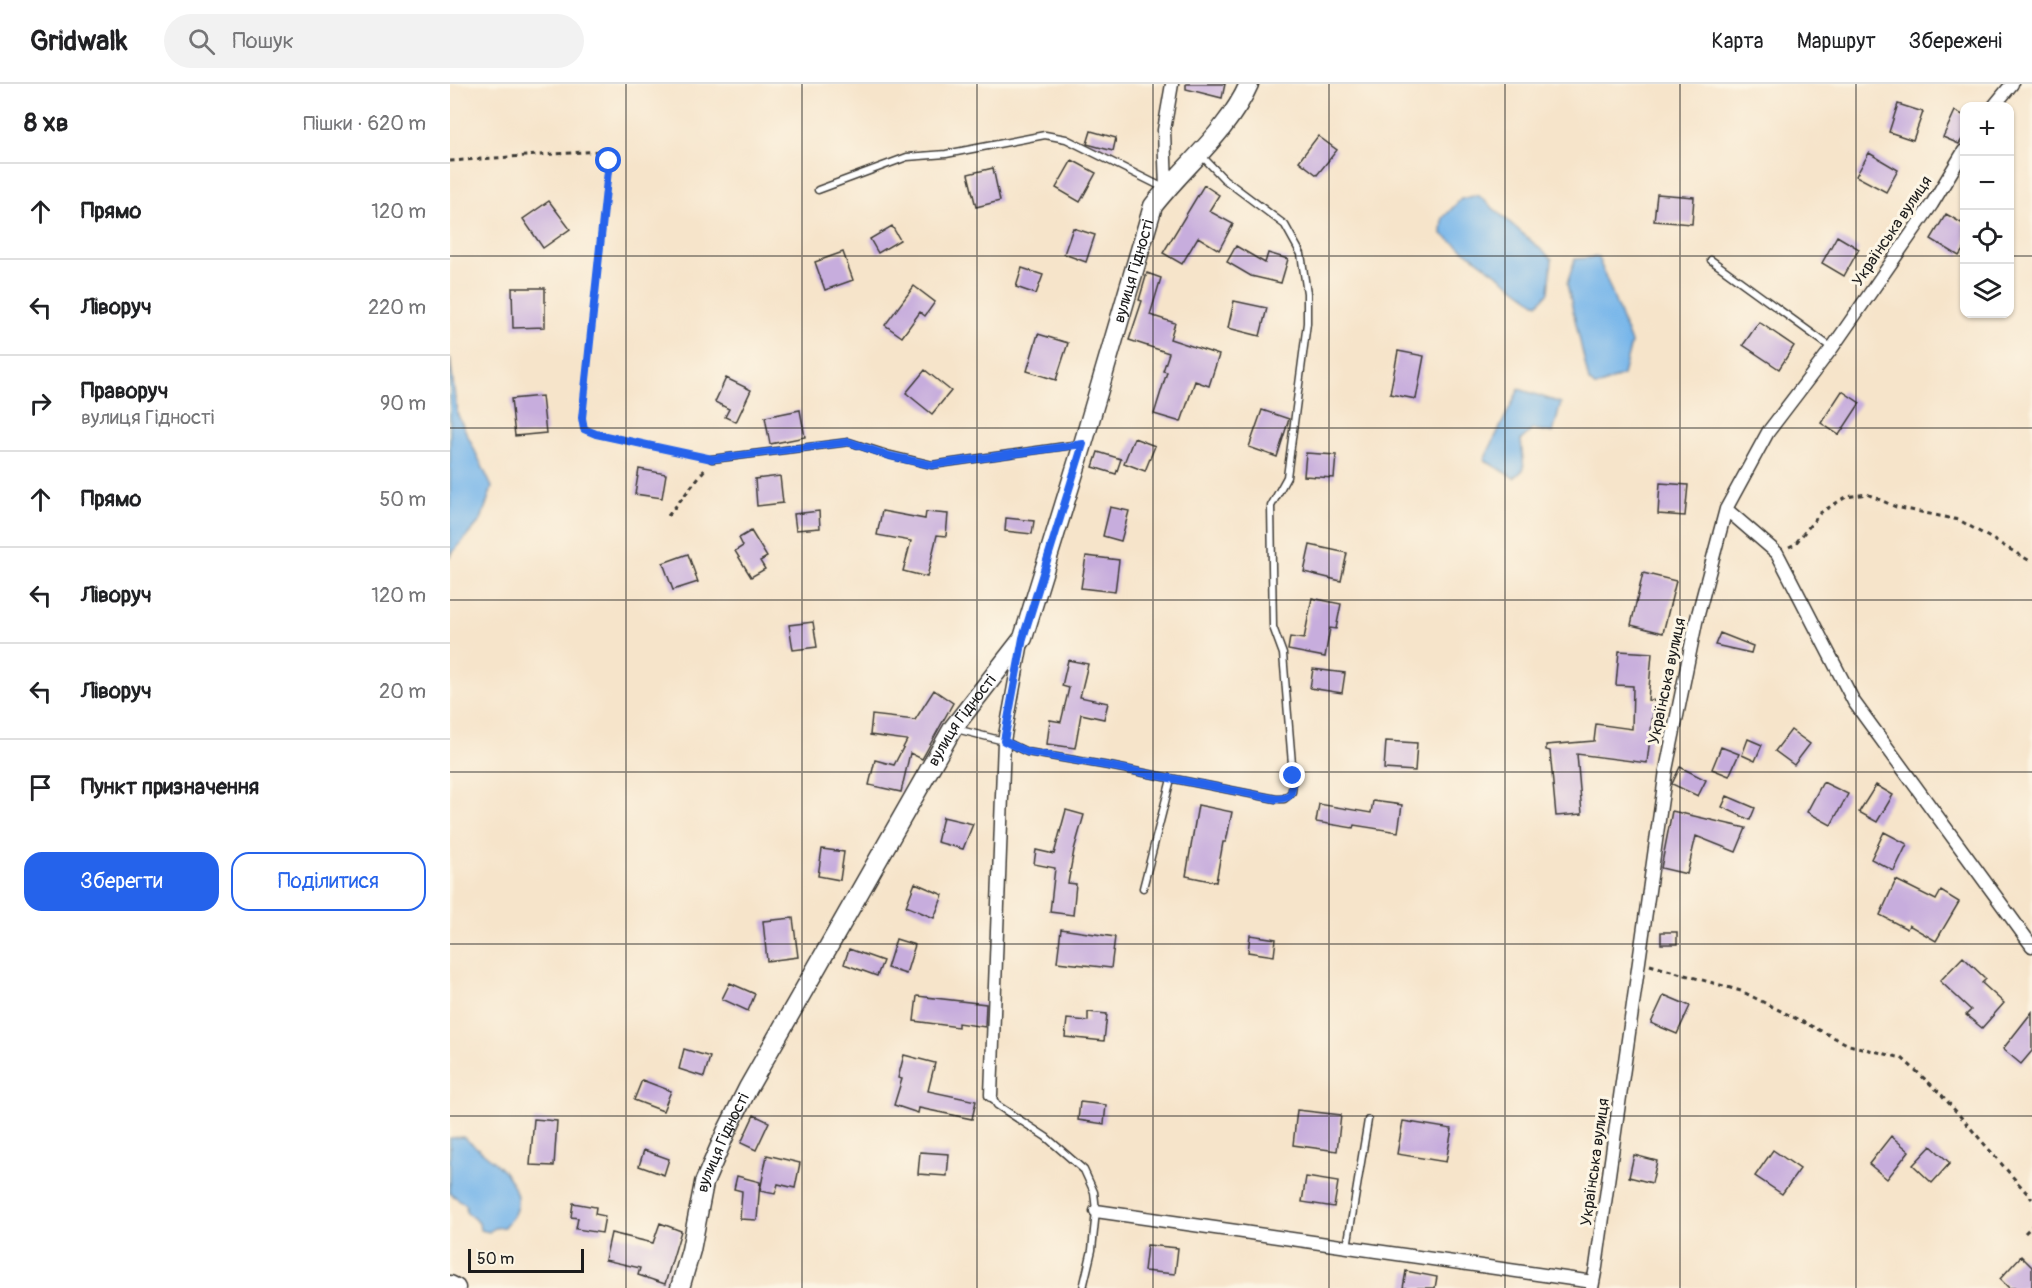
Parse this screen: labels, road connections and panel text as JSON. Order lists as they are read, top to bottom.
{
  "streets": {
    "street": ["Українська вулиця", "вулиця Гідності"]
  },
  "scale_bar": "50 m",
  "page": {
    "header": "Gridwalk",
    "search": "Пошук",
    "nav": ["Карта", "Маршрут", "Збережені"],
    "heading": ["8 хв", "Пішки · 620 m"],
    "map_buttons": ["+", "−"],
    "list": [
      ["Прямо", "120 m"],
      ["Ліворуч", "220 m"],
      ["Праворуч", "вулиця Гідності", "90 m"],
      ["Прямо", "50 m"],
      ["Ліворуч", "120 m"],
      ["Ліворуч", "20 m"],
      "Пункт призначення"
    ],
    "buttons": ["Зберегти", "Поділитися"],
    "scale": "50 m"
  }
}
